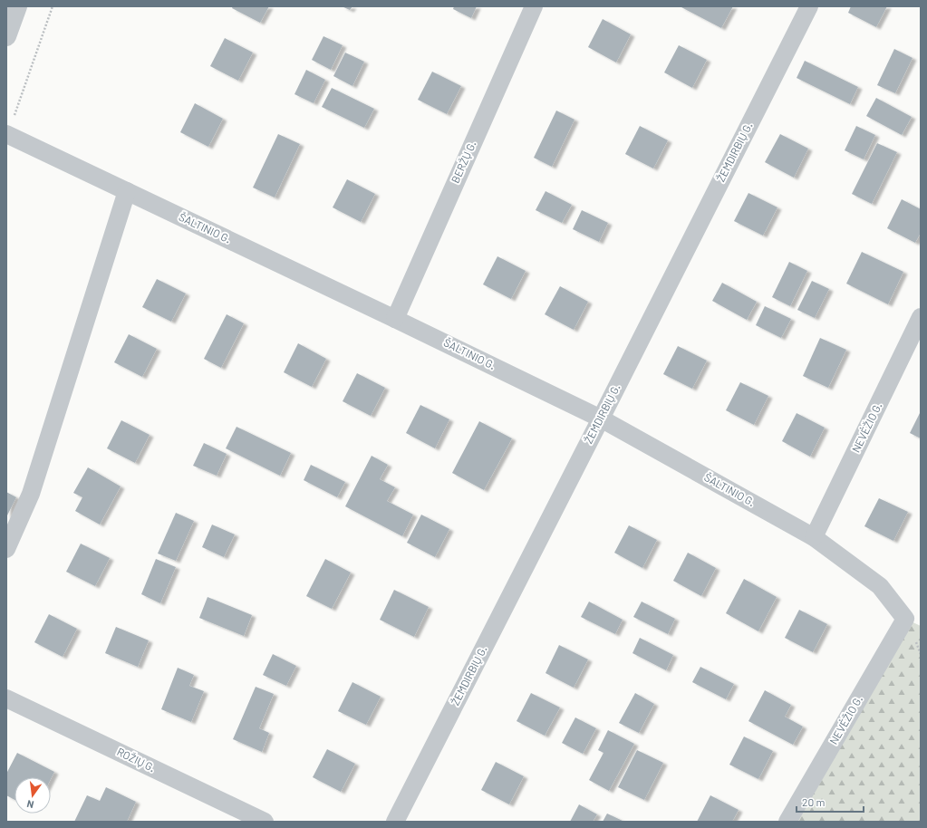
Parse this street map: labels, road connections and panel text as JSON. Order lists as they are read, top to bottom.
{
  "streets": {
    "street": [
      "ŽEMDIRBIŲ G.",
      "BERŽŲ G.",
      "ŠALTINIO G.",
      "NEVĖŽIO G.",
      "ROŽIŲ G."
    ]
  },
  "crossings": [
    ["ŽEMDIRBIŲ G.", "ŠALTINIO G."],
    ["BERŽŲ G.", "ŠALTINIO G."],
    ["ŠALTINIO G.", "NEVĖŽIO G."]
  ],
  "scale_bar": "20 m",
  "north": "bottom"
}
